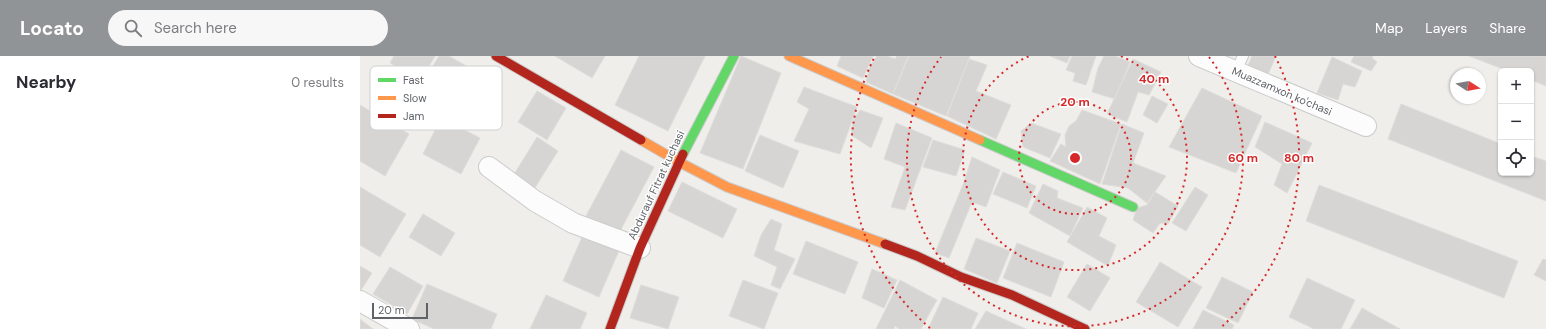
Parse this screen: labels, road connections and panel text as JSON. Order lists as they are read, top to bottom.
{
  "streets": {
    "street": ["Muazzamxon ko'chasi", "Abdurauf Fitrat kuchasi"]
  },
  "legend": ["Fast", "Slow", "Jam"],
  "scale_bar": "20 m",
  "north": "right",
  "page": {
    "header": "Locato",
    "search": "Search here",
    "nav": ["Map", "Layers", "Share"],
    "heading": ["Nearby", "0 results"],
    "map_buttons": ["+", "−"],
    "scale": "20 m"
  },
  "rings": [
    "40 m",
    "20 m",
    "60 m",
    "80 m"
  ]
}
